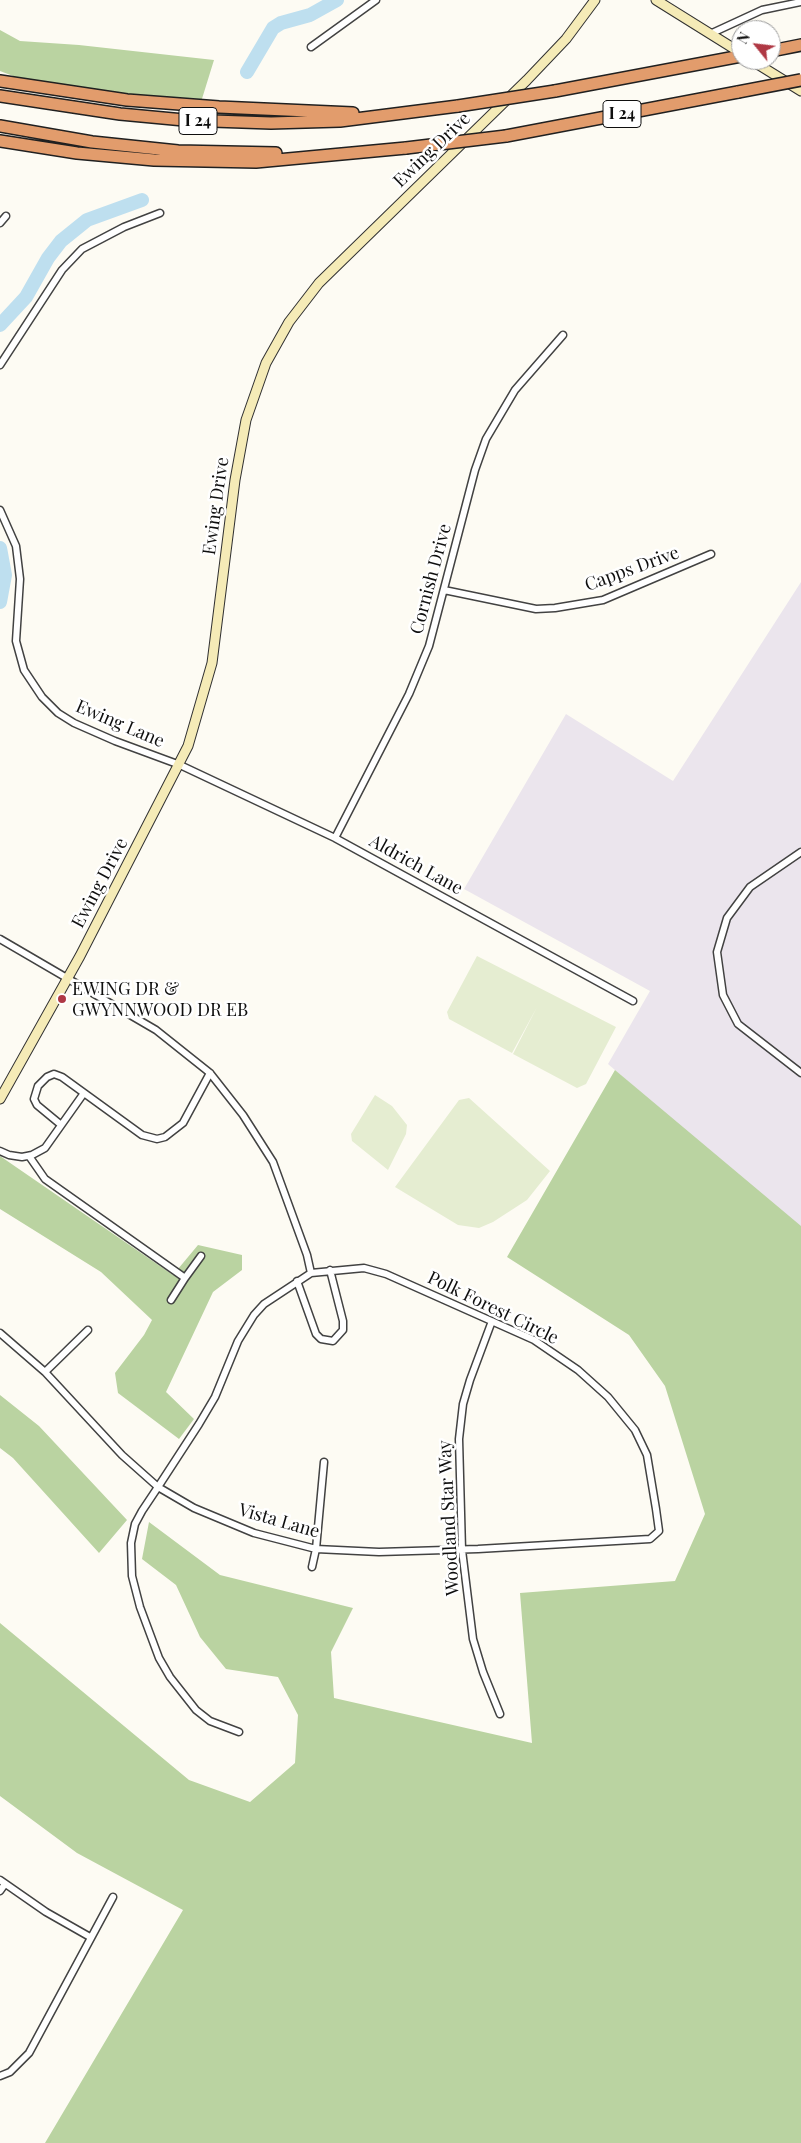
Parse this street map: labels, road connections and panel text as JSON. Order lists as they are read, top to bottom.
{
  "streets": {
    "highway": ["I 24"],
    "street": [
      "Ewing Drive",
      "Capps Drive",
      "Cornish Drive",
      "Ewing Lane",
      "Aldrich Lane",
      "Polk Forest Circle",
      "Woodland Star Way",
      "Vista Lane"
    ]
  },
  "crossings": [
    ["Ewing Drive", "Ewing Lane"],
    ["Ewing Drive", "Aldrich Lane"],
    ["Capps Drive", "Cornish Drive"],
    ["Cornish Drive", "Aldrich Lane"],
    ["Ewing Lane", "Aldrich Lane"],
    ["Polk Forest Circle", "Woodland Star Way"],
    ["Polk Forest Circle", "Vista Lane"],
    ["Woodland Star Way", "Vista Lane"]
  ],
  "places": ["EWING DR & GWYNNWOOD DR EB"],
  "north": "top left"
}
